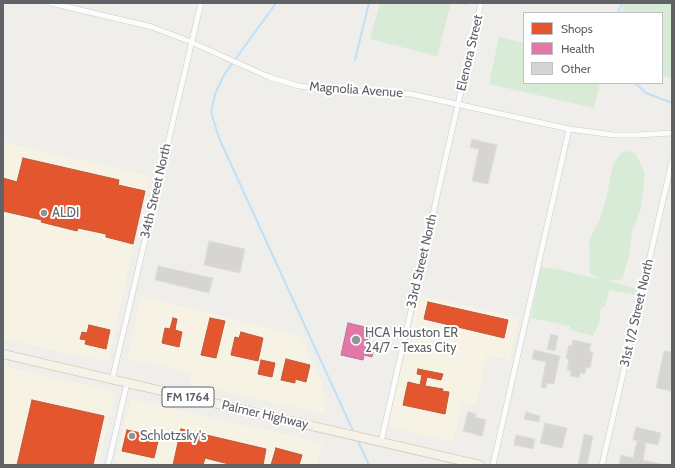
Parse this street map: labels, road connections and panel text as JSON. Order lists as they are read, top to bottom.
{
  "streets": {
    "main road": ["FM 1764", "Palmer Highway"],
    "street": [
      "Elenora Street",
      "Magnolia Avenue",
      "34th Street North",
      "33rd Street North",
      "31st 1/2 Street North"
    ]
  },
  "crossings": [
    ["Elenora Street", "Magnolia Avenue"],
    ["Elenora Street", "33rd Street North"],
    ["Magnolia Avenue", "34th Street North"],
    ["Magnolia Avenue", "33rd Street North"],
    ["34th Street North", "Palmer Highway"],
    ["33rd Street North", "Palmer Highway"]
  ],
  "places": ["ALDI", "HCA Houston ER 24/7 - Texas City", "Schlotzsky's"],
  "legend": ["Shops", "Health", "Other"]
}
